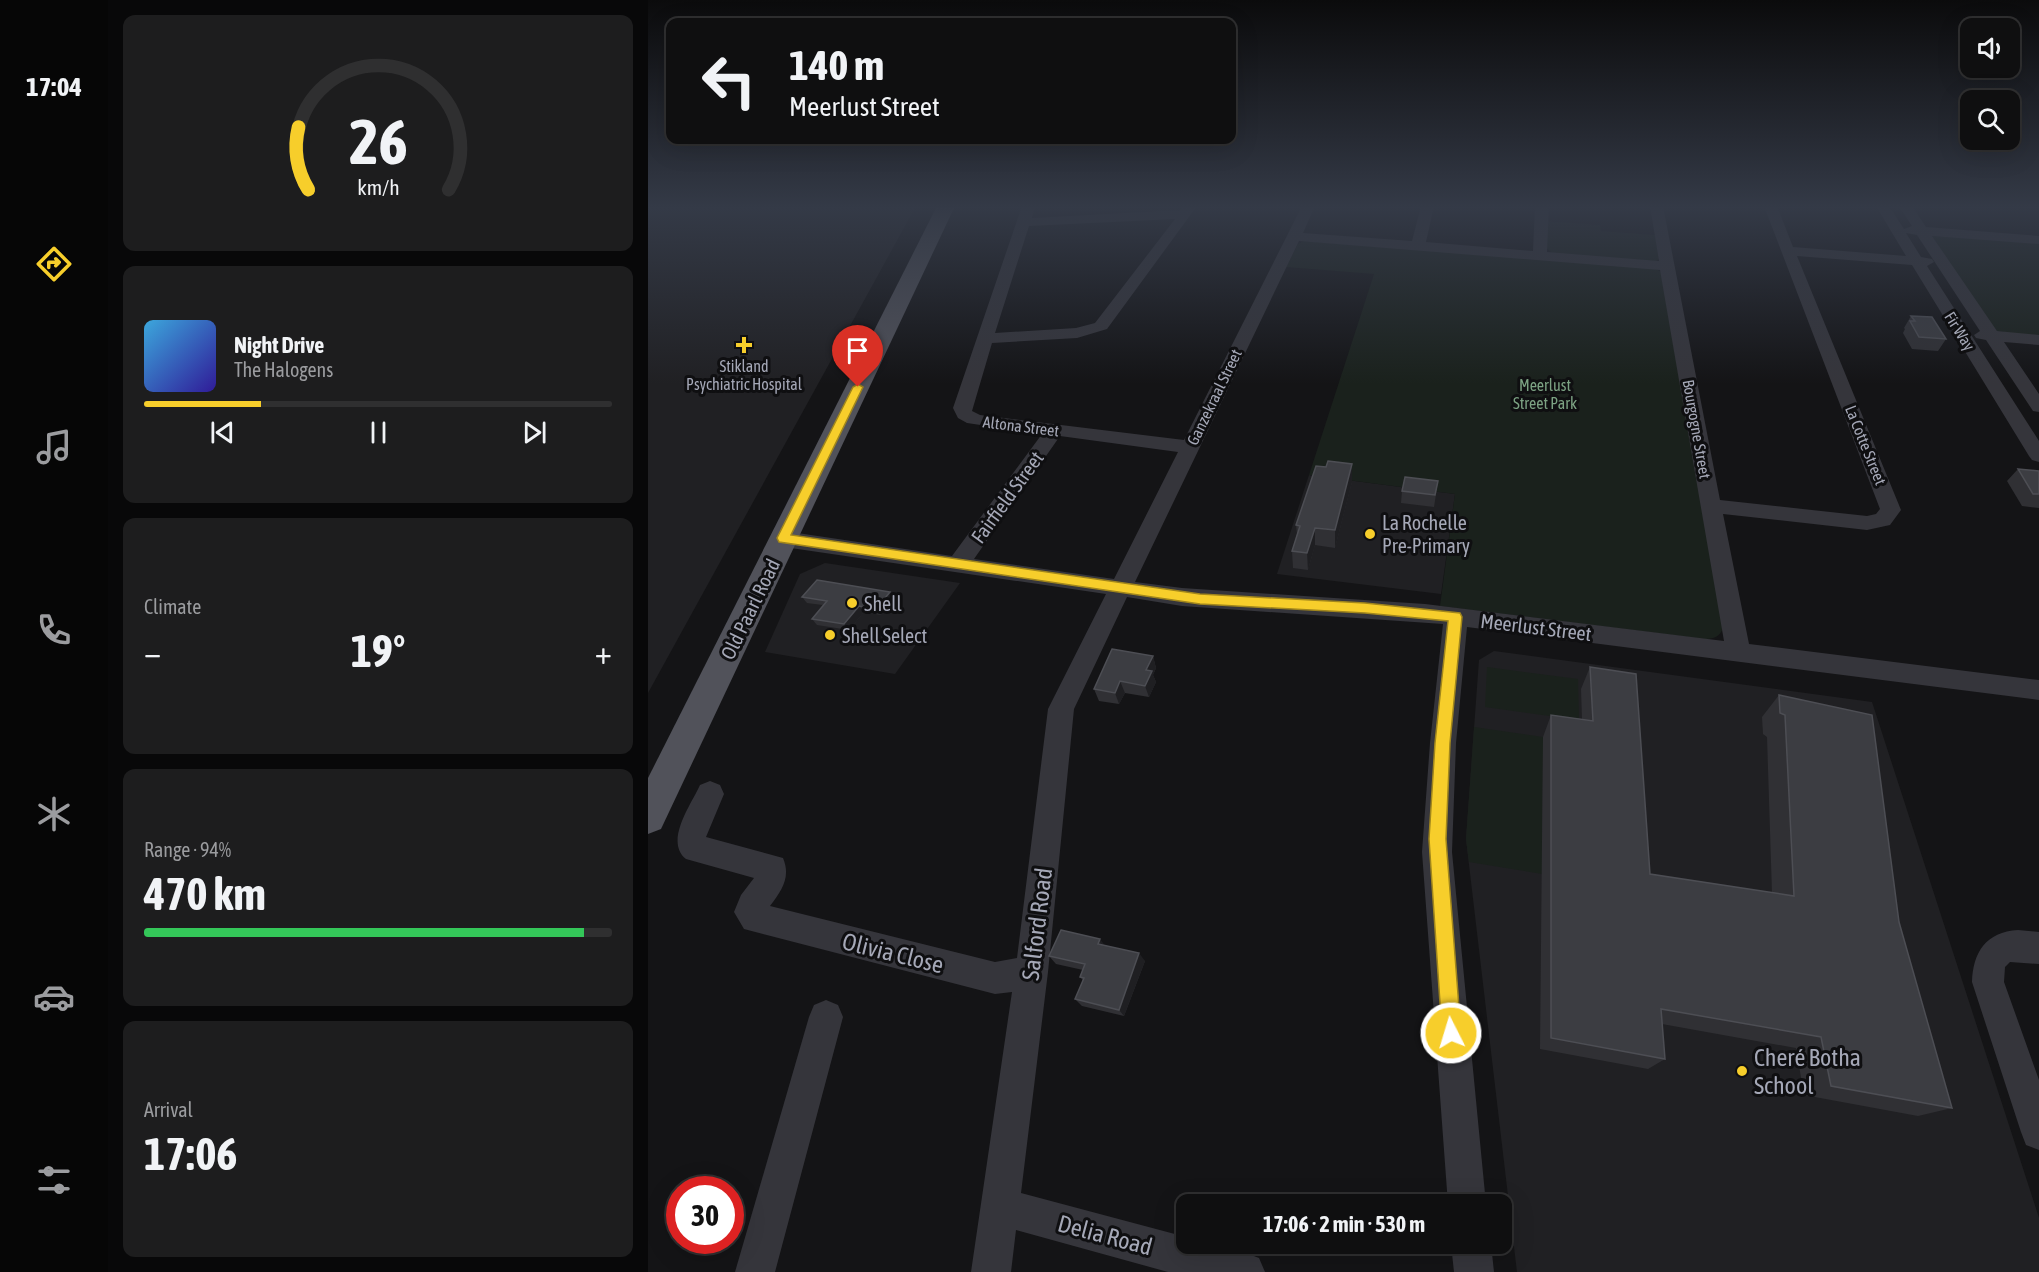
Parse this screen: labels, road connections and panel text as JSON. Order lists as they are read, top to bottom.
{
  "streets": {
    "main road": ["Old Paarl Road"],
    "street": [
      "Fir Way",
      "Ganzekraal Street",
      "Altona Street",
      "Bourgogne Street",
      "La Cotte Street",
      "Fairfield Street",
      "Meerlust Street",
      "Salford Road",
      "Olivia Close",
      "Delia Road"
    ]
  },
  "crossings": [
    ["Ganzekraal Street", "Altona Street"],
    ["Ganzekraal Street", "Meerlust Street"],
    ["Ganzekraal Street", "Salford Road"],
    ["Altona Street", "Fairfield Street"],
    ["Bourgogne Street", "La Cotte Street"],
    ["Bourgogne Street", "Meerlust Street"],
    ["Fairfield Street", "Meerlust Street"],
    ["Old Paarl Road", "Meerlust Street"],
    ["Meerlust Street", "Salford Road"],
    ["Salford Road", "Olivia Close"],
    ["Salford Road", "Delia Road"]
  ],
  "parks": ["Meerlust Street Park"],
  "places": {
    "health": ["Stikland Psychiatric Hospital"],
    "other": [
      "La Rochelle Pre-Primary",
      "Shell",
      "Shell Select",
      "Cheré Botha School"
    ]
  },
  "page": {
    "tabs": "17:04",
    "turn": ["140 m", "Meerlust Street"],
    "song": ["Night Drive", "The Halogens"],
    "tile": [
      "Climate",
      ["Range · 94%", "470 km"],
      ["Arrival", "17:06"]
    ],
    "heat": ["−", "19°", "+"],
    "limit": "30",
    "trip": "17:06 · 2 min · 530 m",
    "gauge": ["26", "km/h"]
  }
}
